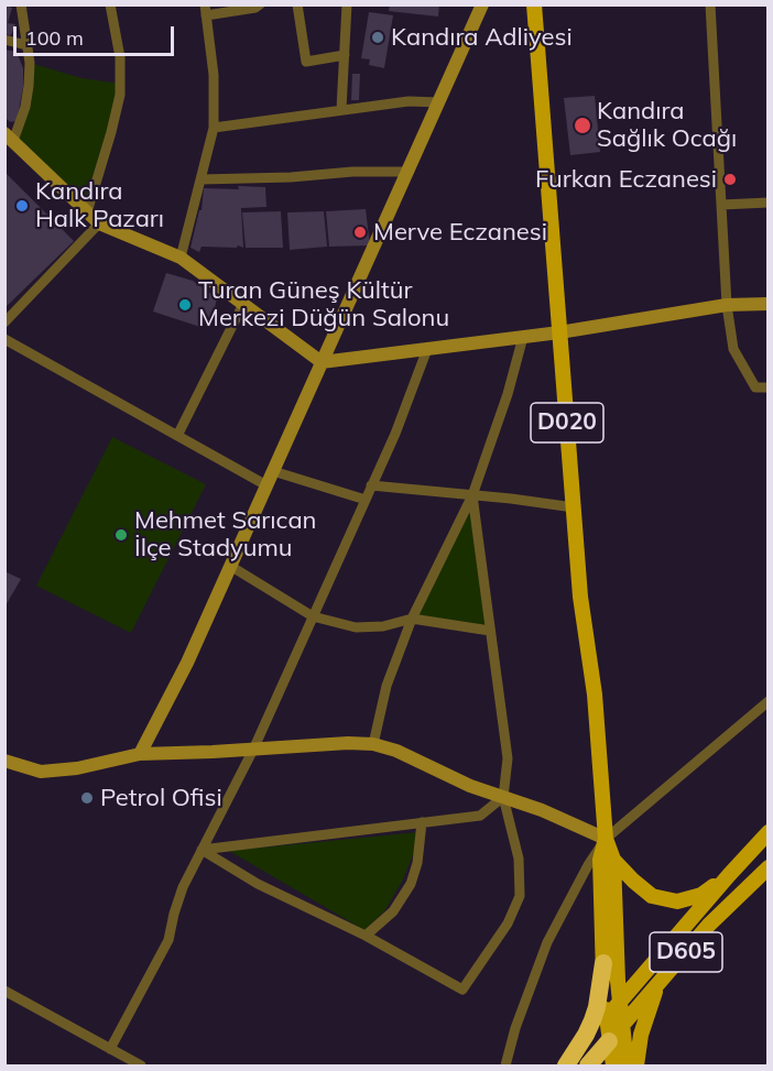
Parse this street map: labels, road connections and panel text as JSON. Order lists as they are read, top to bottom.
{
  "streets": {
    "highway": ["D605"],
    "main road": ["D020"]
  },
  "crossings": [
    ["D020", "D605"]
  ],
  "places": [
    "Kandıra Adliyesi",
    "Kandıra Sağlık Ocağı",
    "Furkan Eczanesi",
    "Kandıra Halk Pazarı",
    "Merve Eczanesi",
    "Turan Güneş Kültür Merkezi Düğün Salonu",
    "Mehmet Sarıcan İlçe Stadyumu",
    "Petrol Ofisi"
  ],
  "scale_bar": "100 m"
}
